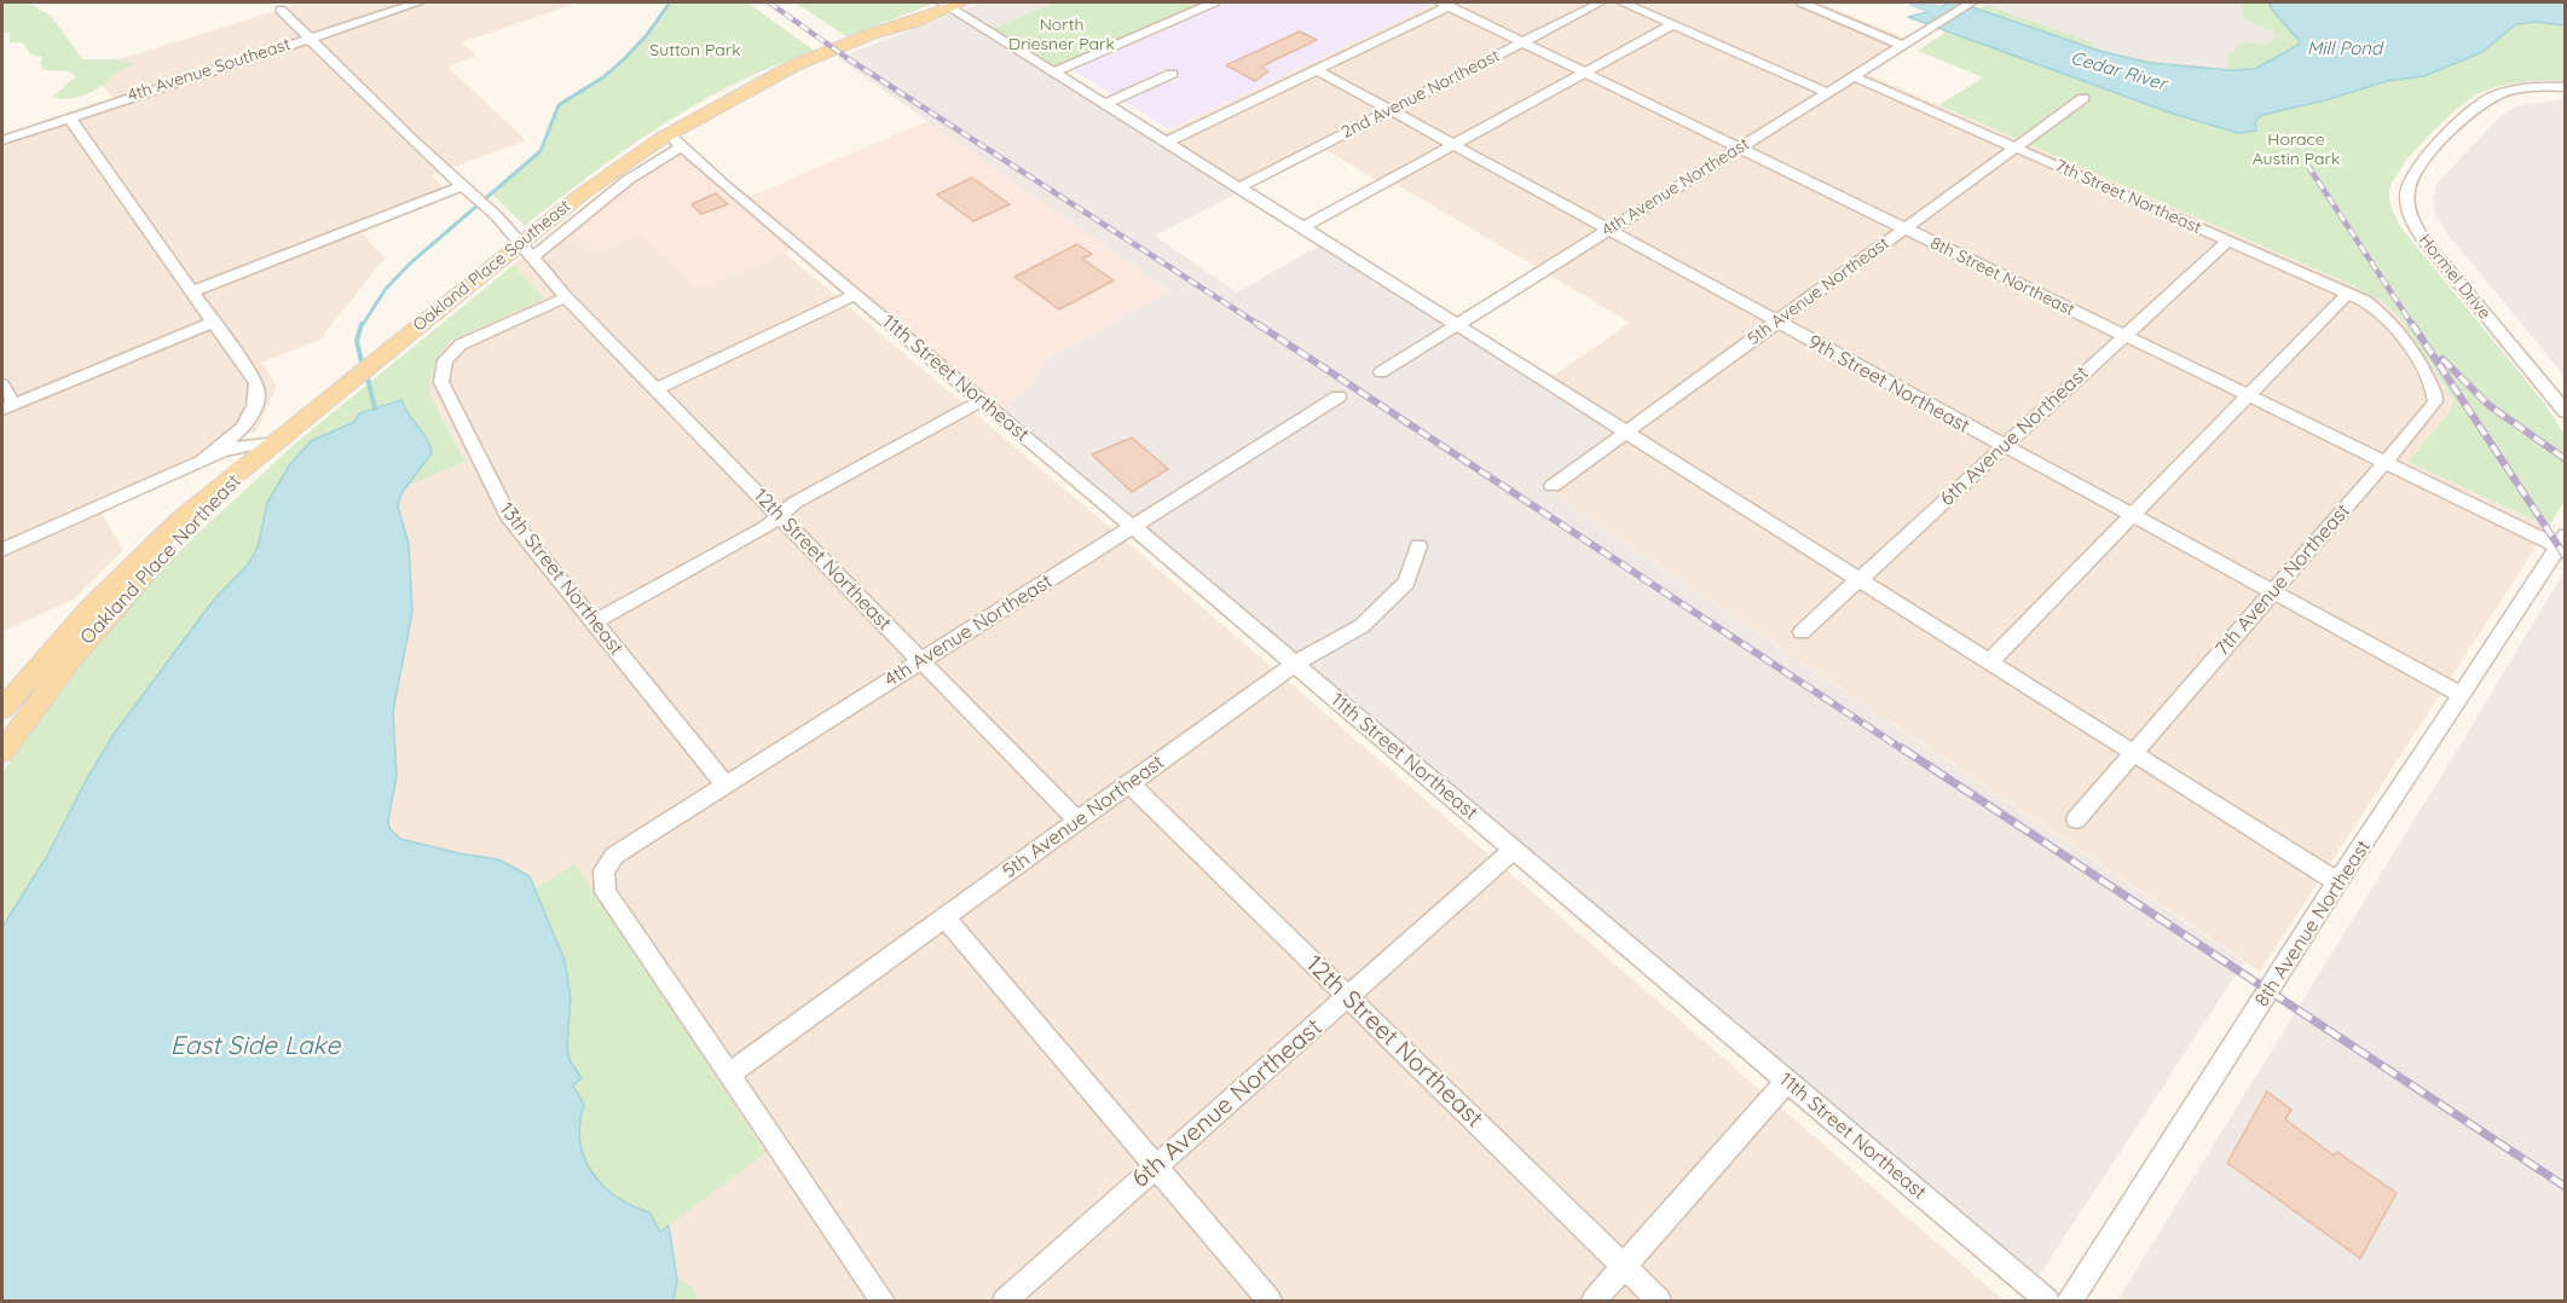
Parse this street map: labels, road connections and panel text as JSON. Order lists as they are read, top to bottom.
{
  "streets": {
    "main road": ["Oakland Place Southeast", "Oakland Place Northeast"],
    "street": [
      "4th Avenue Southeast",
      "2nd Avenue Northeast",
      "4th Avenue Northeast",
      "7th Street Northeast",
      "8th Street Northeast",
      "Hormel Drive",
      "5th Avenue Northeast",
      "11th Street Northeast",
      "9th Street Northeast",
      "6th Avenue Northeast",
      "12th Street Northeast",
      "13th Street Northeast",
      "7th Avenue Northeast",
      "8th Avenue Northeast"
    ]
  },
  "crossings": [
    ["4th Avenue Southeast", "12th Street Northeast"],
    ["2nd Avenue Northeast", "8th Street Northeast"],
    ["2nd Avenue Northeast", "9th Street Northeast"],
    ["4th Avenue Northeast", "7th Street Northeast"],
    ["4th Avenue Northeast", "8th Street Northeast"],
    ["4th Avenue Northeast", "5th Avenue Northeast"],
    ["4th Avenue Northeast", "11th Street Northeast"],
    ["4th Avenue Northeast", "9th Street Northeast"],
    ["4th Avenue Northeast", "12th Street Northeast"],
    ["4th Avenue Northeast", "13th Street Northeast"],
    ["7th Street Northeast", "5th Avenue Northeast"],
    ["7th Street Northeast", "6th Avenue Northeast"],
    ["7th Street Northeast", "7th Avenue Northeast"],
    ["Oakland Place Southeast", "11th Street Northeast"],
    ["Oakland Place Southeast", "Oakland Place Northeast"],
    ["Oakland Place Southeast", "12th Street Northeast"],
    ["8th Street Northeast", "5th Avenue Northeast"],
    ["8th Street Northeast", "6th Avenue Northeast"],
    ["8th Street Northeast", "7th Avenue Northeast"],
    ["8th Street Northeast", "8th Avenue Northeast"],
    ["5th Avenue Northeast", "11th Street Northeast"],
    ["5th Avenue Northeast", "9th Street Northeast"],
    ["5th Avenue Northeast", "12th Street Northeast"],
    ["11th Street Northeast", "6th Avenue Northeast"],
    ["9th Street Northeast", "6th Avenue Northeast"],
    ["9th Street Northeast", "7th Avenue Northeast"],
    ["9th Street Northeast", "8th Avenue Northeast"],
    ["6th Avenue Northeast", "12th Street Northeast"],
    ["12th Street Northeast", "13th Street Northeast"]
  ],
  "water": ["Mill Pond", "Cedar River", "East Side Lake"],
  "parks": ["North Driesner Park", "Sutton Park", "Horace Austin Park"]
}
